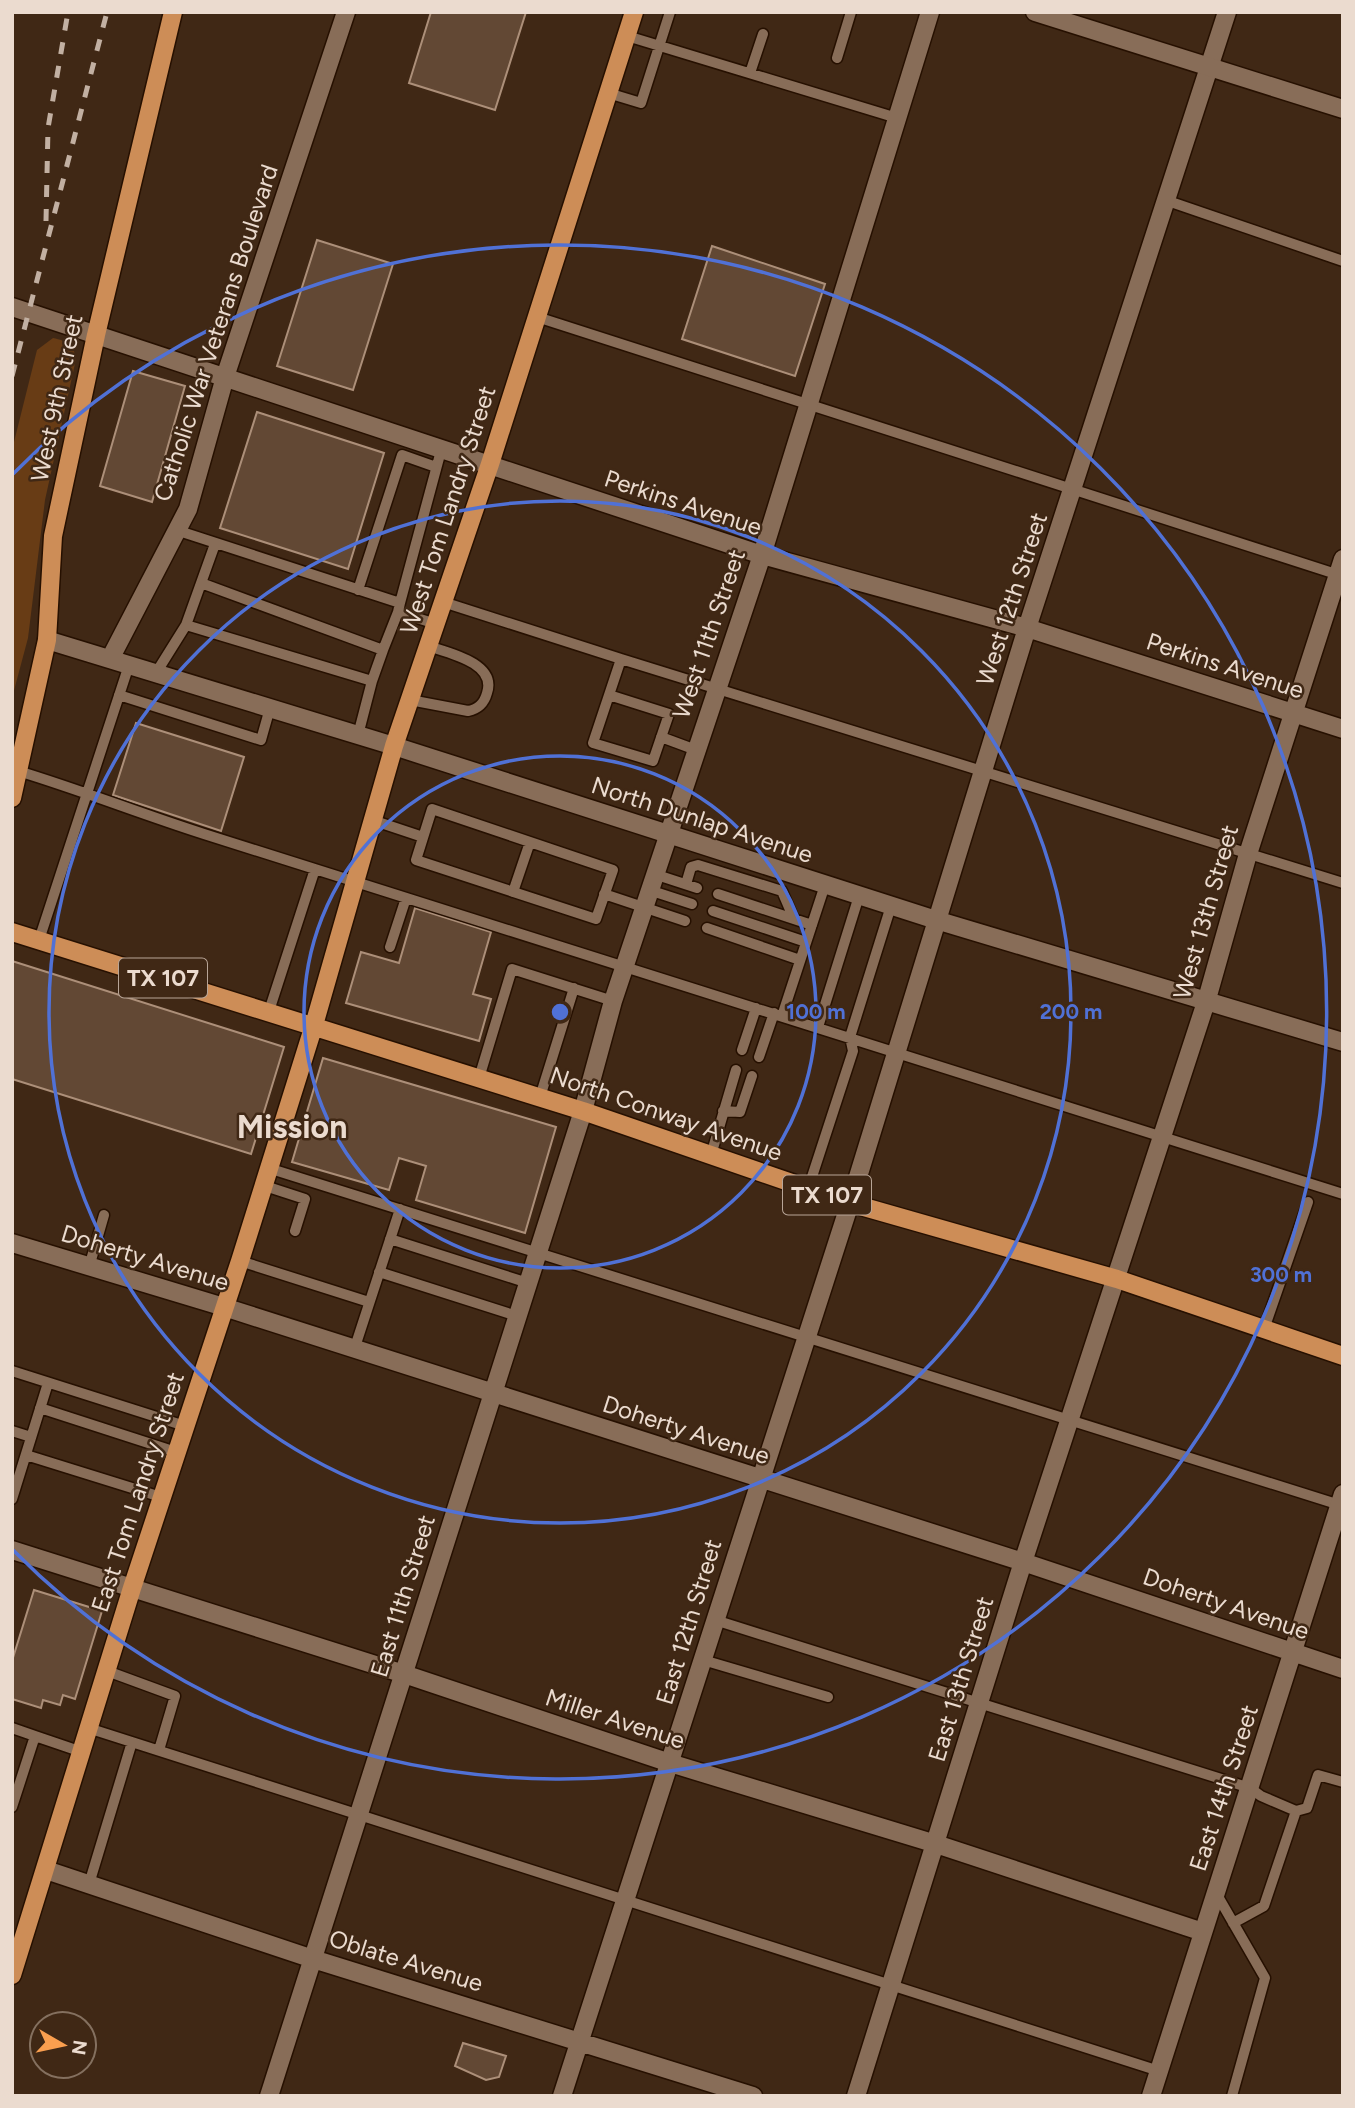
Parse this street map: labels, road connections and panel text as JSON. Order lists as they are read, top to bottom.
{
  "streets": {
    "main road": [
      "West 9th Street",
      "West Tom Landry Street",
      "TX 107",
      "North Conway Avenue",
      "East Tom Landry Street"
    ],
    "street": [
      "Catholic War Veterans Boulevard",
      "Perkins Avenue",
      "West 12th Street",
      "West 11th Street",
      "North Dunlap Avenue",
      "West 13th Street",
      "Doherty Avenue",
      "East 11th Street",
      "East 12th Street",
      "East 13th Street",
      "Miller Avenue",
      "East 14th Street",
      "Oblate Avenue"
    ]
  },
  "crossings": [
    ["Catholic War Veterans Boulevard", "Perkins Avenue"],
    ["Catholic War Veterans Boulevard", "North Dunlap Avenue"],
    ["West 9th Street", "Perkins Avenue"],
    ["West 9th Street", "North Dunlap Avenue"],
    ["Perkins Avenue", "West Tom Landry Street"],
    ["Perkins Avenue", "West 12th Street"],
    ["Perkins Avenue", "West 11th Street"],
    ["Perkins Avenue", "West 13th Street"],
    ["West Tom Landry Street", "North Dunlap Avenue"],
    ["West Tom Landry Street", "North Conway Avenue"],
    ["West Tom Landry Street", "East Tom Landry Street"],
    ["West 12th Street", "North Dunlap Avenue"],
    ["West 12th Street", "North Conway Avenue"],
    ["West 12th Street", "East 12th Street"],
    ["West 11th Street", "North Dunlap Avenue"],
    ["West 11th Street", "North Conway Avenue"],
    ["West 11th Street", "East 11th Street"],
    ["North Dunlap Avenue", "West 13th Street"],
    ["West 13th Street", "North Conway Avenue"],
    ["West 13th Street", "East 13th Street"],
    ["North Conway Avenue", "East Tom Landry Street"],
    ["North Conway Avenue", "East 11th Street"],
    ["North Conway Avenue", "East 12th Street"],
    ["North Conway Avenue", "East 13th Street"],
    ["Doherty Avenue", "East Tom Landry Street"],
    ["Doherty Avenue", "East 11th Street"],
    ["Doherty Avenue", "East 12th Street"],
    ["Doherty Avenue", "East 13th Street"],
    ["Doherty Avenue", "East 14th Street"],
    ["East Tom Landry Street", "Miller Avenue"],
    ["East Tom Landry Street", "Oblate Avenue"],
    ["East 11th Street", "Miller Avenue"],
    ["East 11th Street", "Oblate Avenue"],
    ["East 12th Street", "Miller Avenue"],
    ["East 12th Street", "Oblate Avenue"],
    ["East 13th Street", "Miller Avenue"],
    ["Miller Avenue", "East 14th Street"]
  ],
  "districts": ["Mission"],
  "north": "right",
  "rings": ["100 m", "200 m", "300 m"]
}
